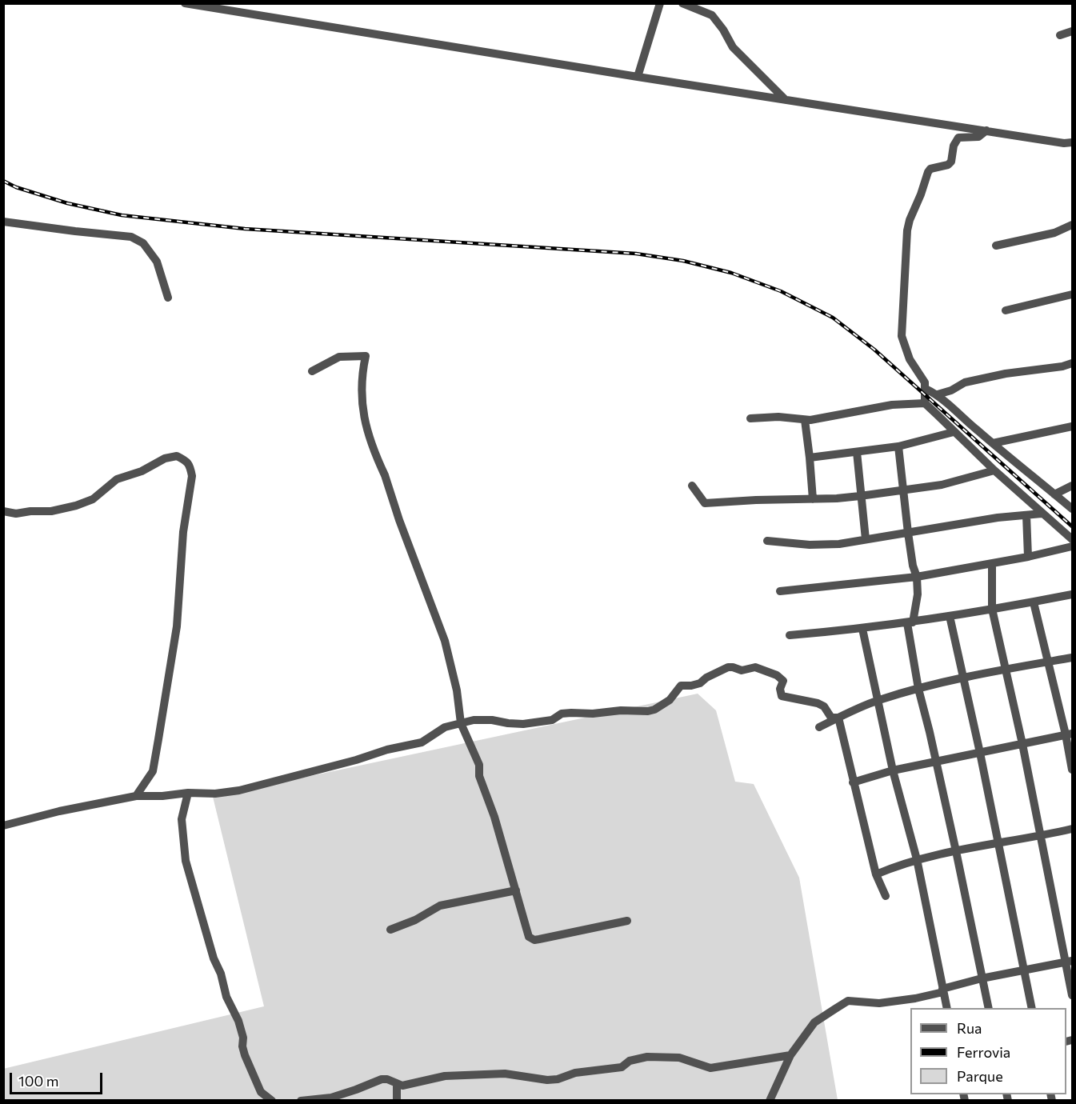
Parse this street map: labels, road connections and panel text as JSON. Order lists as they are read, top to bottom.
{
  "legend": ["Rua", "Ferrovia", "Parque"],
  "scale_bar": "100 m"
}
